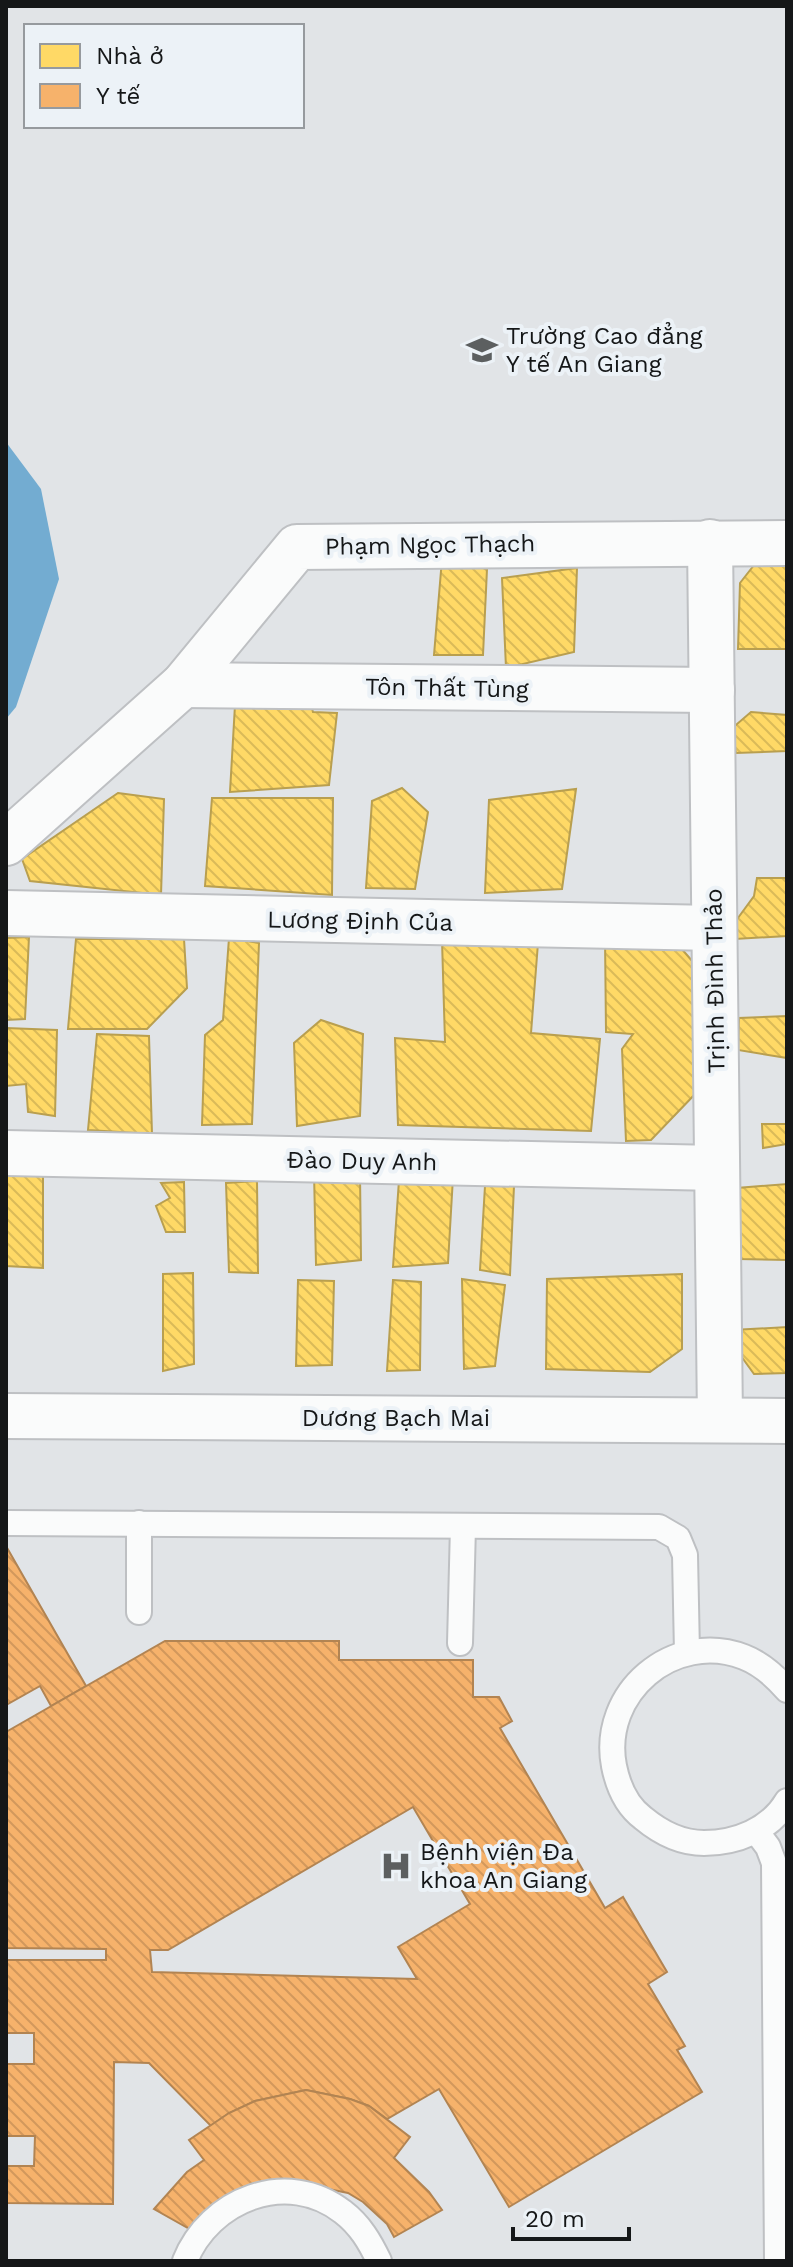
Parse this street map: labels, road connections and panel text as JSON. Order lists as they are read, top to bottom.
{
  "streets": {
    "street": [
      "Phạm Ngọc Thạch",
      "Tôn Thất Tùng",
      "Lương Định Của",
      "Trịnh Đình Thảo",
      "Đào Duy Anh",
      "Dương Bạch Mai"
    ]
  },
  "crossings": [
    ["Phạm Ngọc Thạch", "Tôn Thất Tùng"],
    ["Phạm Ngọc Thạch", "Trịnh Đình Thảo"],
    ["Tôn Thất Tùng", "Trịnh Đình Thảo"],
    ["Lương Định Của", "Trịnh Đình Thảo"],
    ["Trịnh Đình Thảo", "Đào Duy Anh"],
    ["Trịnh Đình Thảo", "Dương Bạch Mai"]
  ],
  "places": {
    "school or university": ["Trường Cao đẳng Y tế An Giang"],
    "hospital": ["Bệnh viện Đa khoa An Giang"]
  },
  "legend": ["Nhà ở", "Y tế"],
  "scale_bar": "20 m"
}
